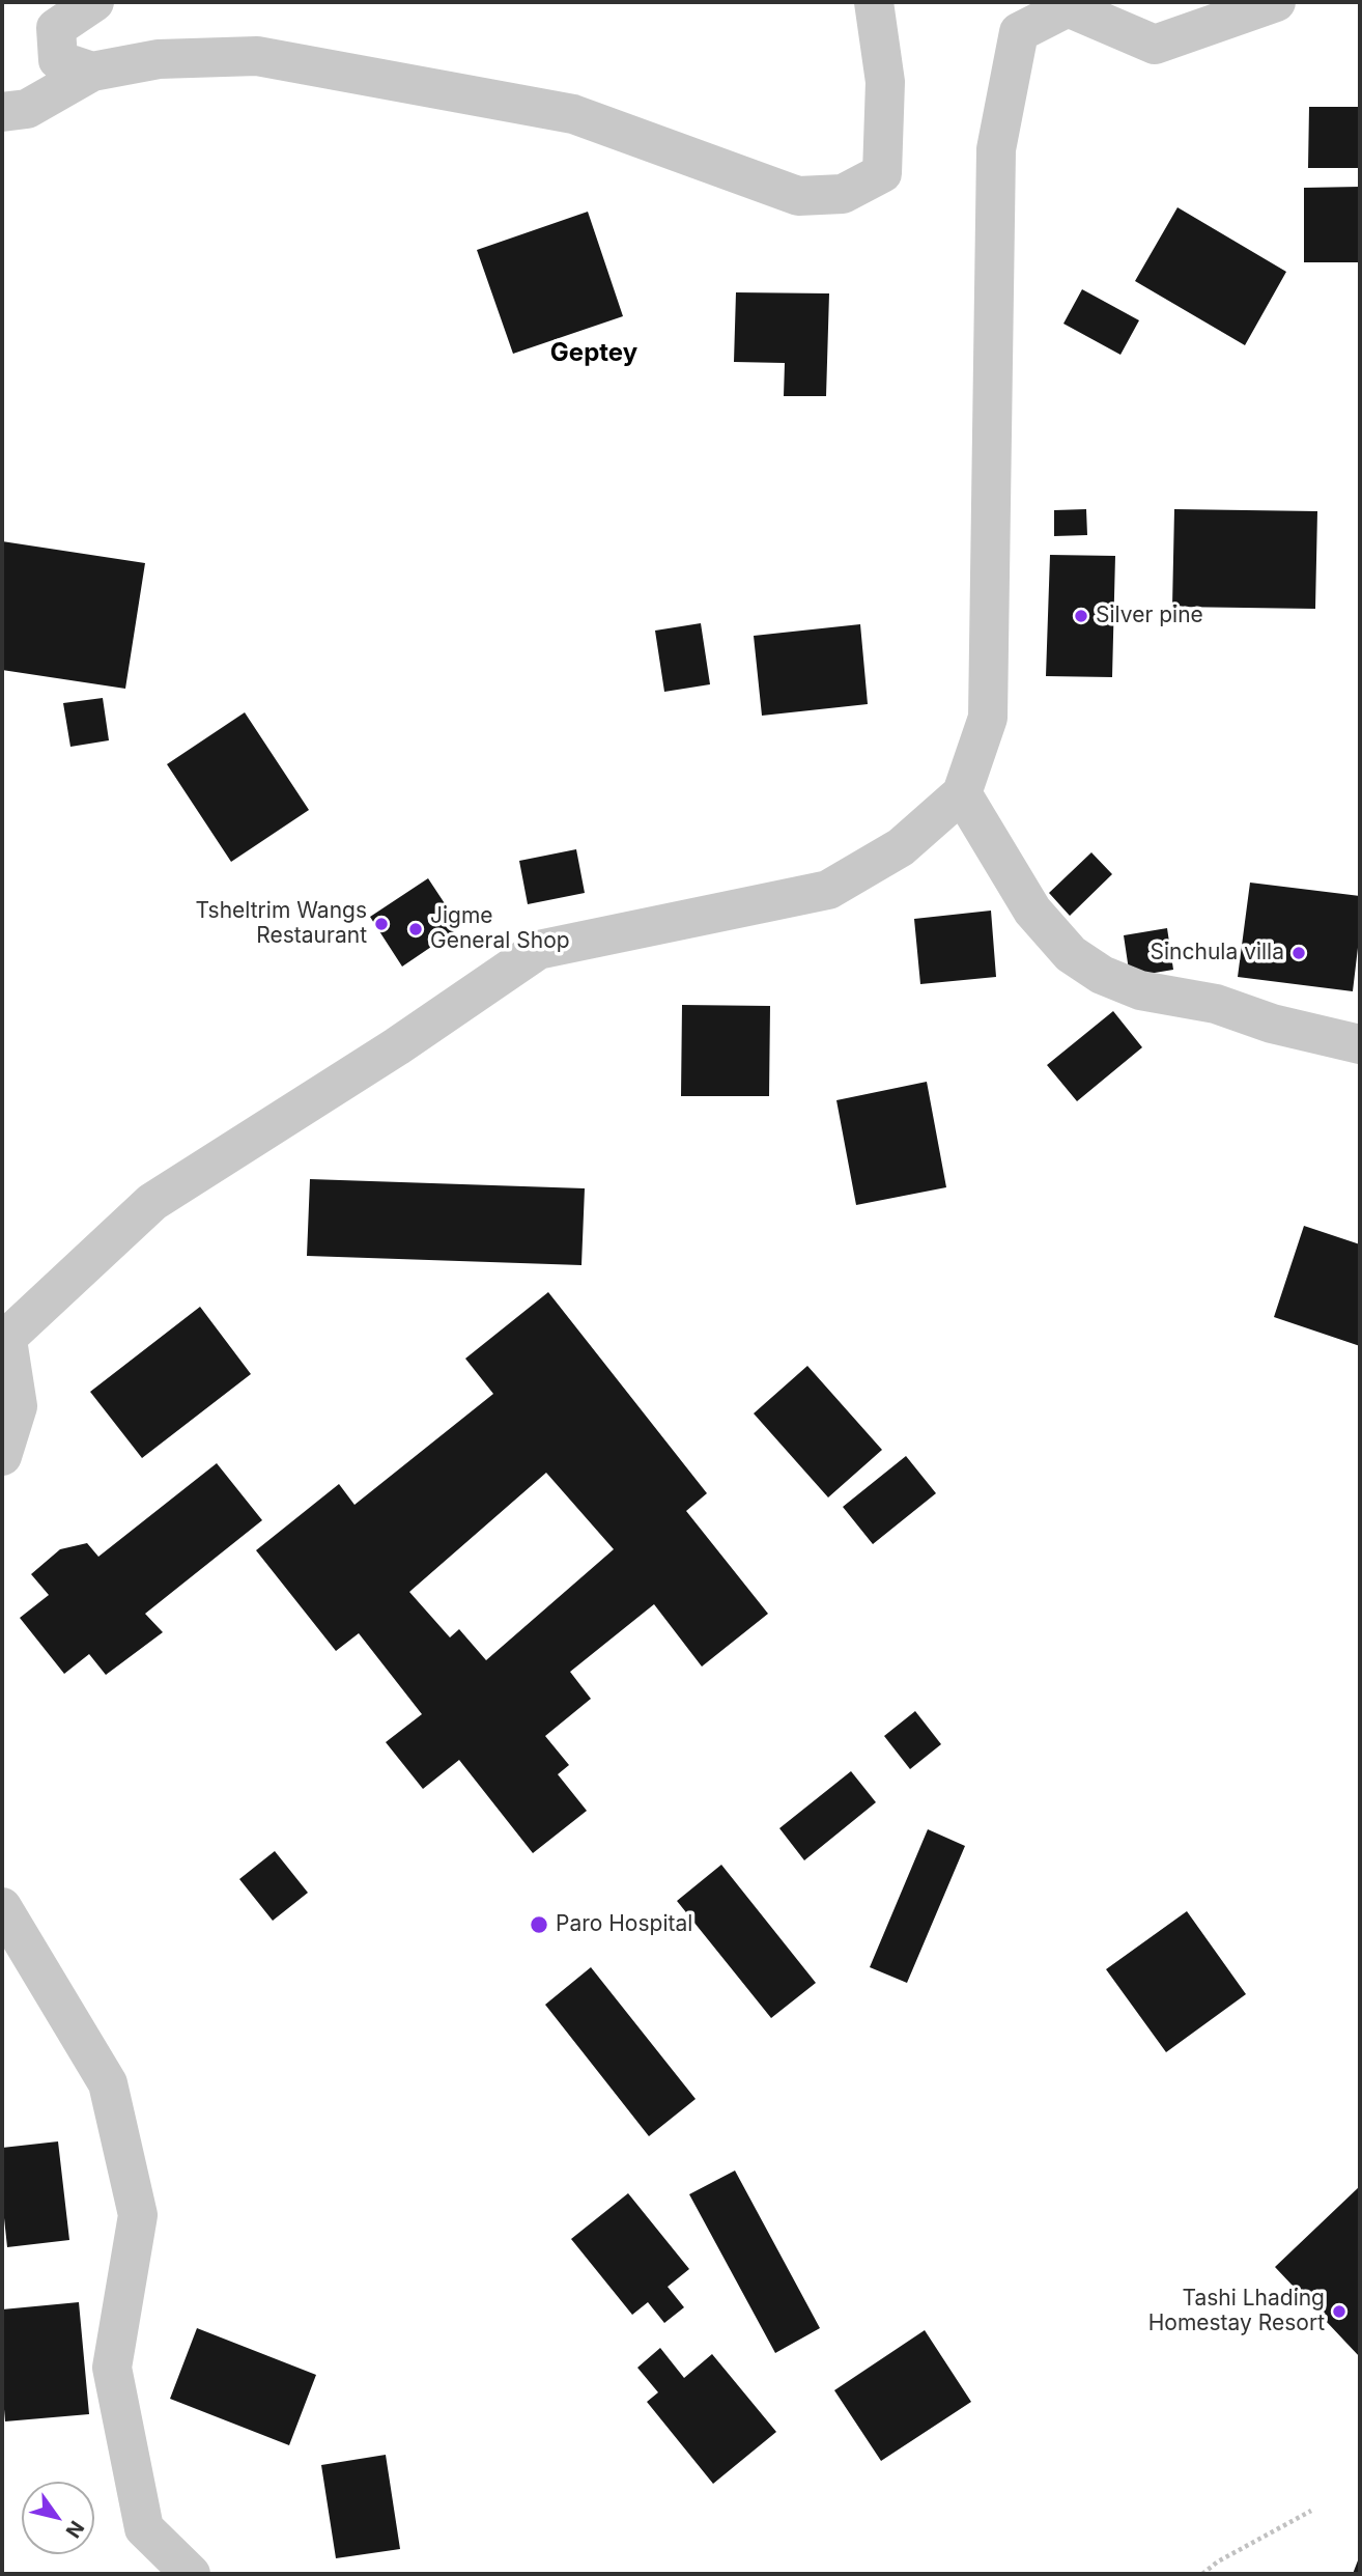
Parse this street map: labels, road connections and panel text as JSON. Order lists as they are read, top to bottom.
{
  "districts": ["Geptey"],
  "places": [
    "Silver pine",
    "Tsheltrim Wangs Restaurant",
    "Jigme General Shop",
    "Sinchula villa",
    "Paro Hospital",
    "Tashi Lhading Homestay Resort"
  ],
  "north": "bottom right"
}
